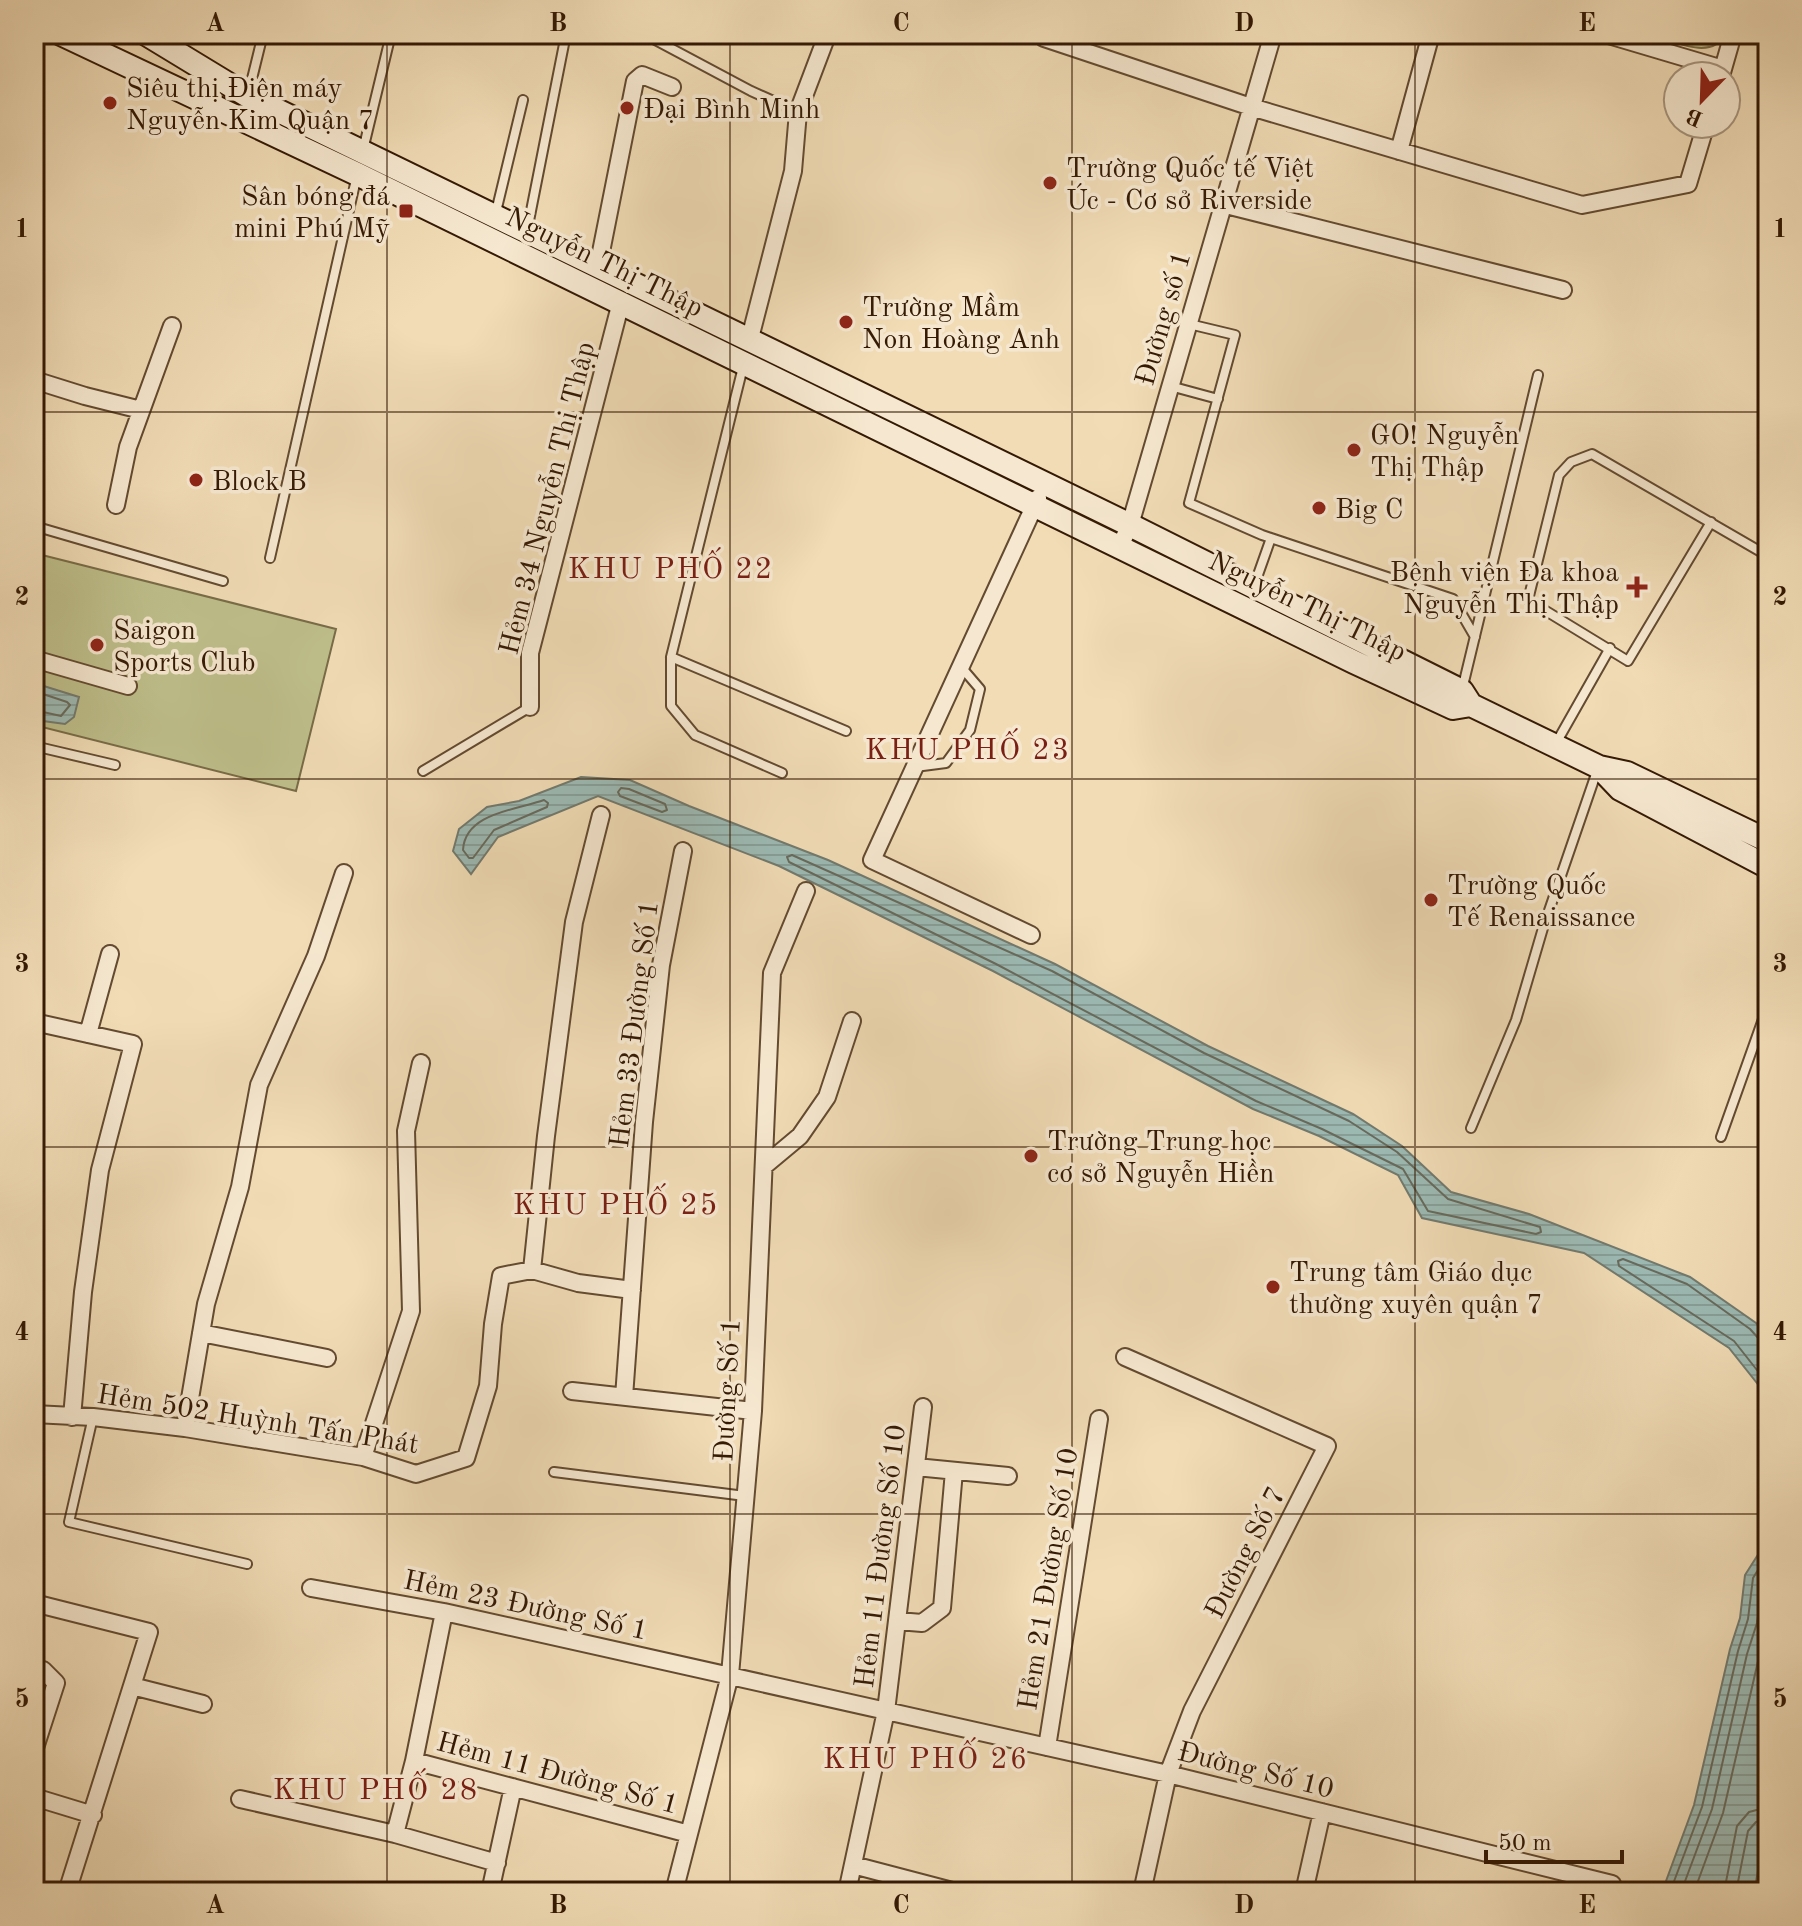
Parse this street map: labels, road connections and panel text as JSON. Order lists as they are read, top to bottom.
{
  "streets": {
    "main road": ["Nguyễn Thị Thập"],
    "street": [
      "Đường số 1",
      "Hẻm 34 Nguyễn Thị Thập",
      "Hẻm 33 Đường Số 1",
      "Đường Số 1",
      "Hẻm 502 Huỳnh Tấn Phát",
      "Đường Số 7",
      "Hẻm 11 Đường Số 10",
      "Hẻm 21 Đường Số 10",
      "Hẻm 23 Đường Số 1",
      "Đường Số 10",
      "Hẻm 11 Đường Số 1"
    ]
  },
  "crossings": [
    ["Nguyễn Thị Thập", "Đường số 1"],
    ["Nguyễn Thị Thập", "Hẻm 34 Nguyễn Thị Thập"],
    ["Đường Số 1", "Hẻm 23 Đường Số 1"],
    ["Đường Số 1", "Hẻm 11 Đường Số 1"],
    ["Đường Số 7", "Đường Số 10"],
    ["Hẻm 11 Đường Số 10", "Đường Số 10"],
    ["Hẻm 21 Đường Số 10", "Đường Số 10"]
  ],
  "districts": [
    "KHU PHỐ 22",
    "KHU PHỐ 23",
    "KHU PHỐ 25",
    "KHU PHỐ 26",
    "KHU PHỐ 28"
  ],
  "places": {
    "other": [
      "Siêu thị Điện máy Nguyễn Kim Quận 7",
      "Đại Bình Minh",
      "Trường Quốc tế Việt Úc - Cơ sở Riverside",
      "Trường Mầm Non Hoàng Anh",
      "GO! Nguyễn Thị Thập",
      "Block B",
      "Big C",
      "Saigon Sports Club",
      "Trường Quốc Tế Renaissance",
      "Trường Trung học cơ sở Nguyễn Hiền",
      "Trung tâm Giáo dục thường xuyên quận 7"
    ],
    "transit": ["Sân bóng đá mini Phú Mỹ"],
    "health": ["Bệnh viện Đa khoa Nguyễn Thị Thập"]
  },
  "scale_bar": "50 m",
  "north": "bottom left",
  "grid": {
    "columns": [
      "A",
      "B",
      "C",
      "D",
      "E"
    ],
    "rows": [
      "1",
      "2",
      "3",
      "4",
      "5"
    ]
  }
}
